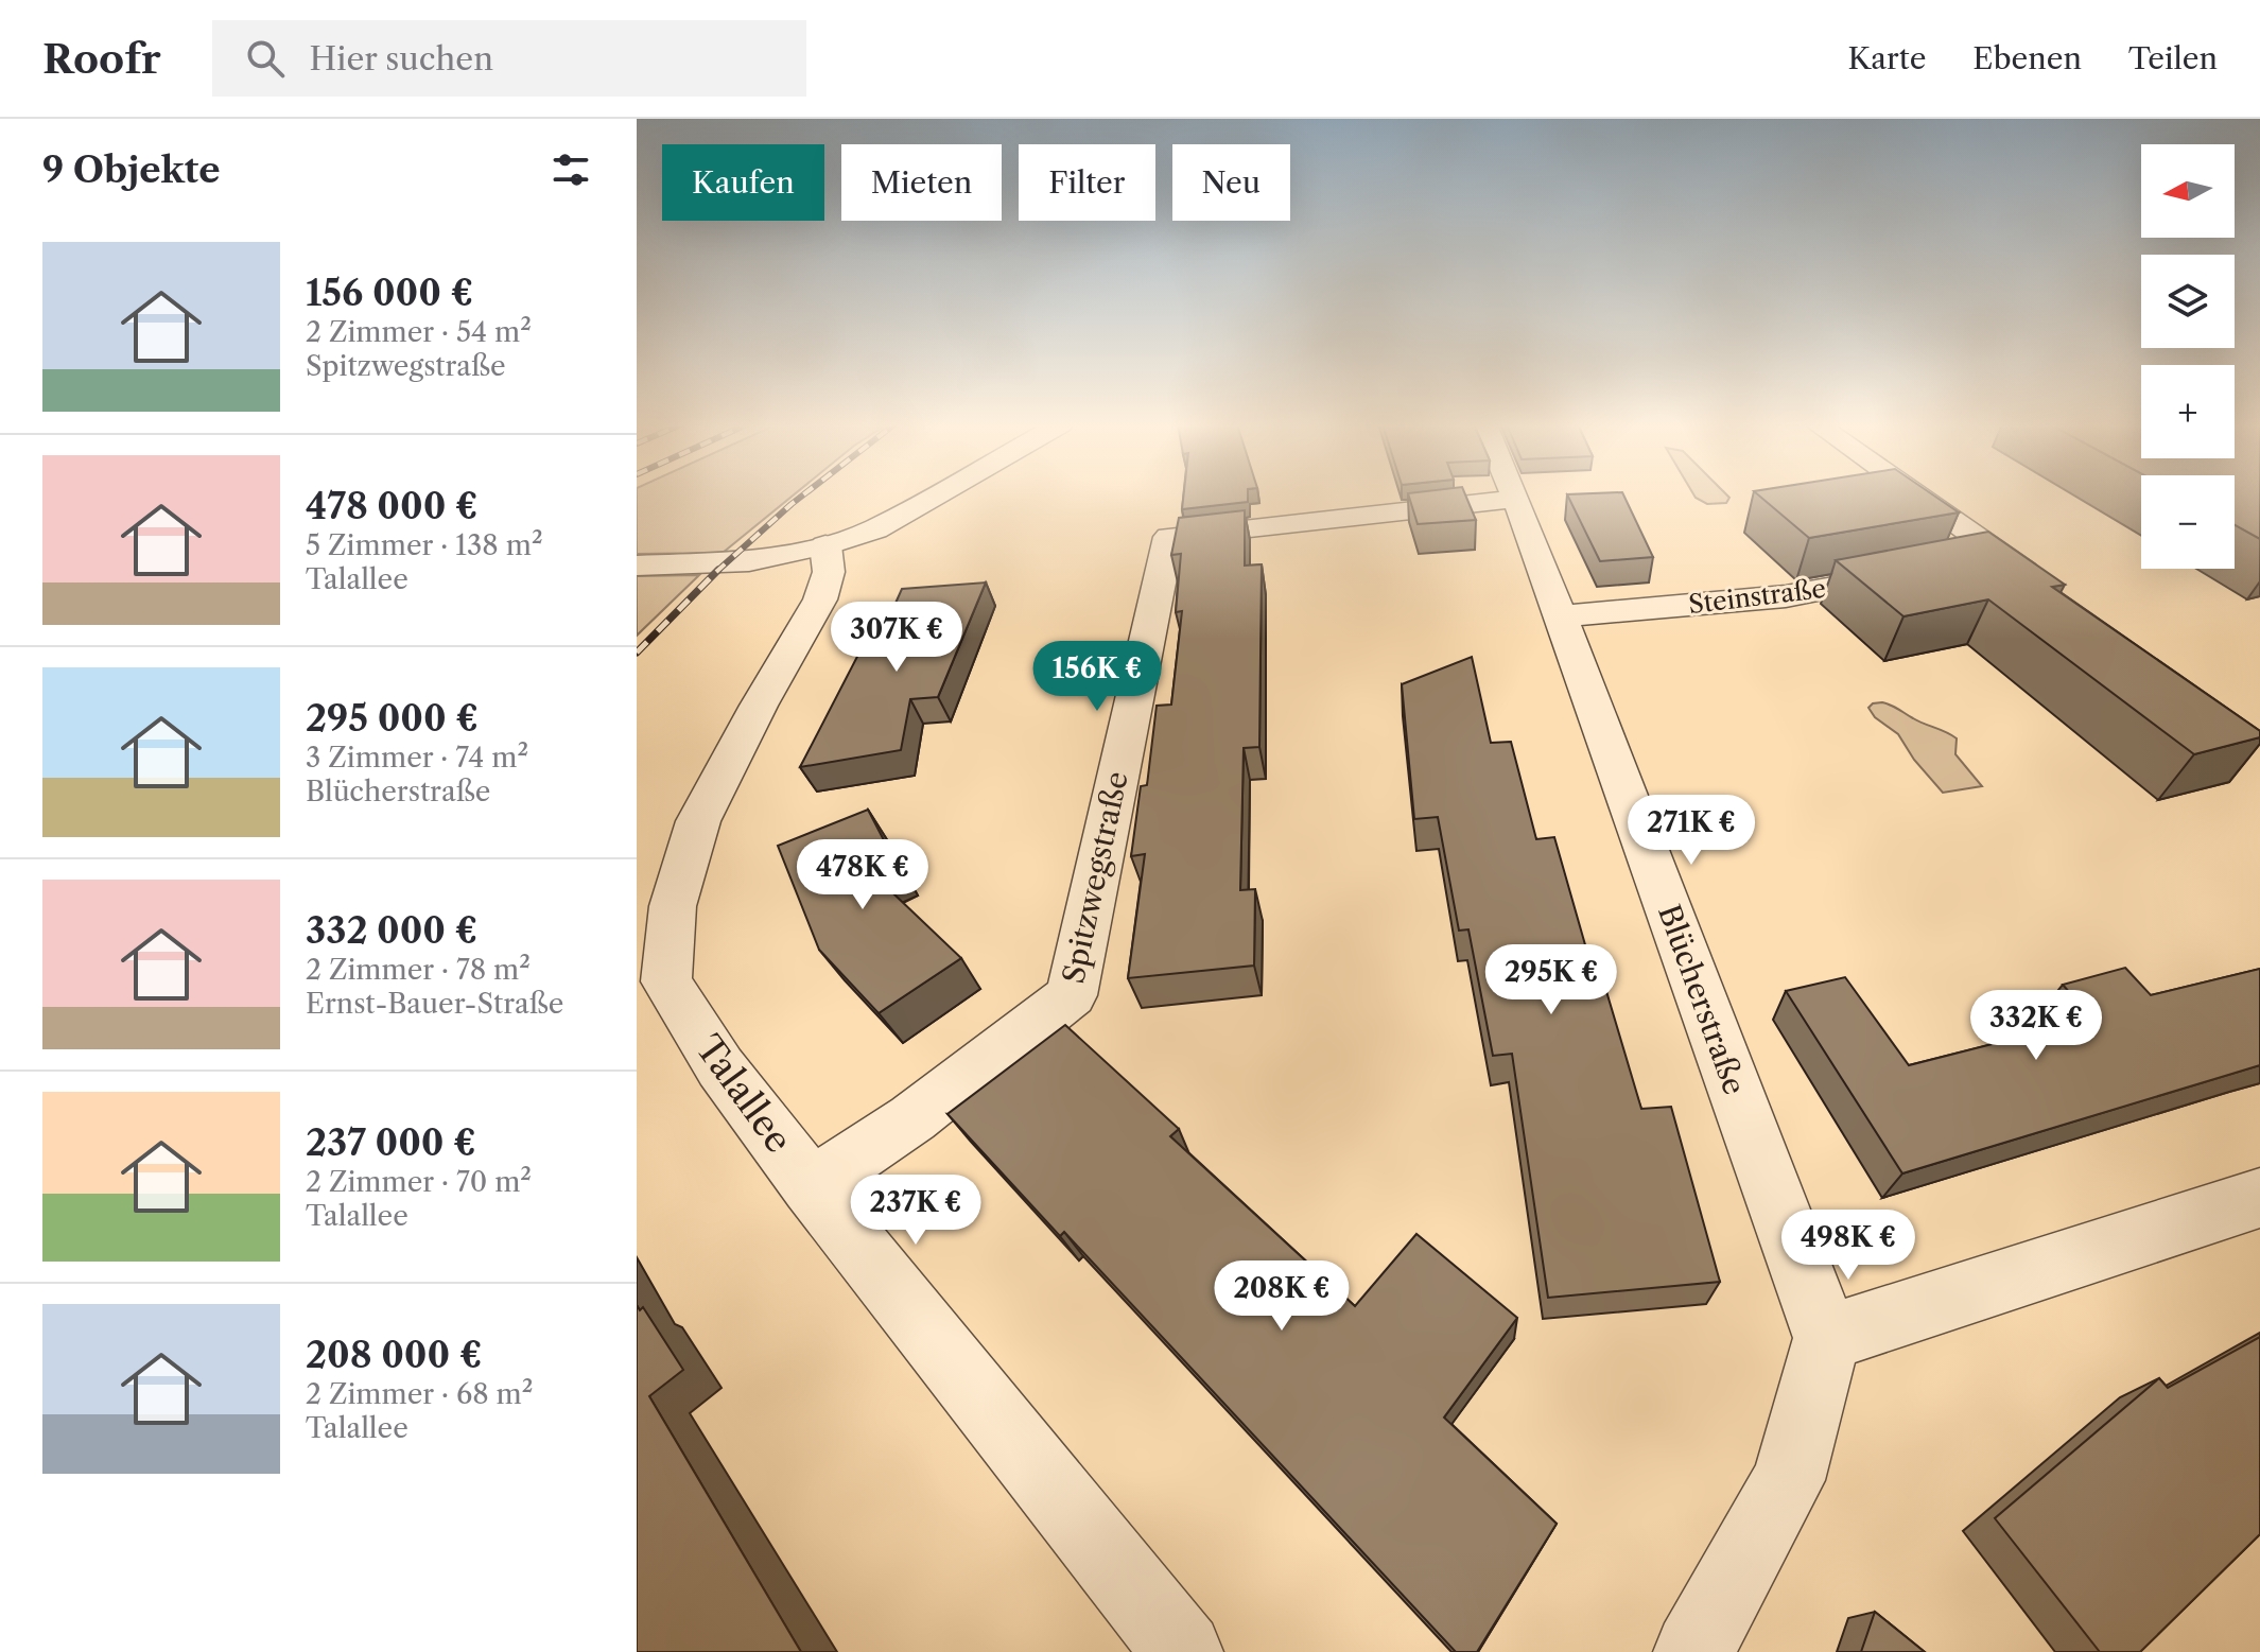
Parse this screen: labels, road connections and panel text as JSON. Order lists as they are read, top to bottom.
{
  "streets": {
    "street": [
      "Steinstraße",
      "Spitzwegstraße",
      "Blücherstraße",
      "Talallee"
    ]
  },
  "crossings": [
    ["Steinstraße", "Blücherstraße"],
    ["Spitzwegstraße", "Blücherstraße"],
    ["Spitzwegstraße", "Talallee"]
  ],
  "north": "left",
  "page": {
    "header": "Roofr",
    "search": "Hier suchen",
    "nav": ["Karte", "Ebenen", "Teilen"],
    "heading": "9 Objekte",
    "map_buttons": ["+", "−"],
    "chip": [
      "Kaufen",
      "Mieten",
      "Filter",
      "Neu"
    ],
    "list": [
      {
        "name": "156 000 €",
        "note": "2 Zimmer · 54 m² · Spitzwegstraße"
      },
      {
        "name": "478 000 €",
        "note": "5 Zimmer · 138 m² · Talallee"
      },
      {
        "name": "295 000 €",
        "note": "3 Zimmer · 74 m² · Blücherstraße"
      },
      {
        "name": "332 000 €",
        "note": "2 Zimmer · 78 m² · Ernst-Bauer-Straße"
      },
      {
        "name": "237 000 €",
        "note": "2 Zimmer · 70 m² · Talallee"
      },
      {
        "name": "208 000 €",
        "note": "2 Zimmer · 68 m² · Talallee"
      }
    ],
    "price": [
      "307K €",
      "156K €",
      "271K €",
      "478K €",
      "295K €",
      "332K €",
      "237K €",
      "498K €",
      "208K €"
    ]
  }
}
